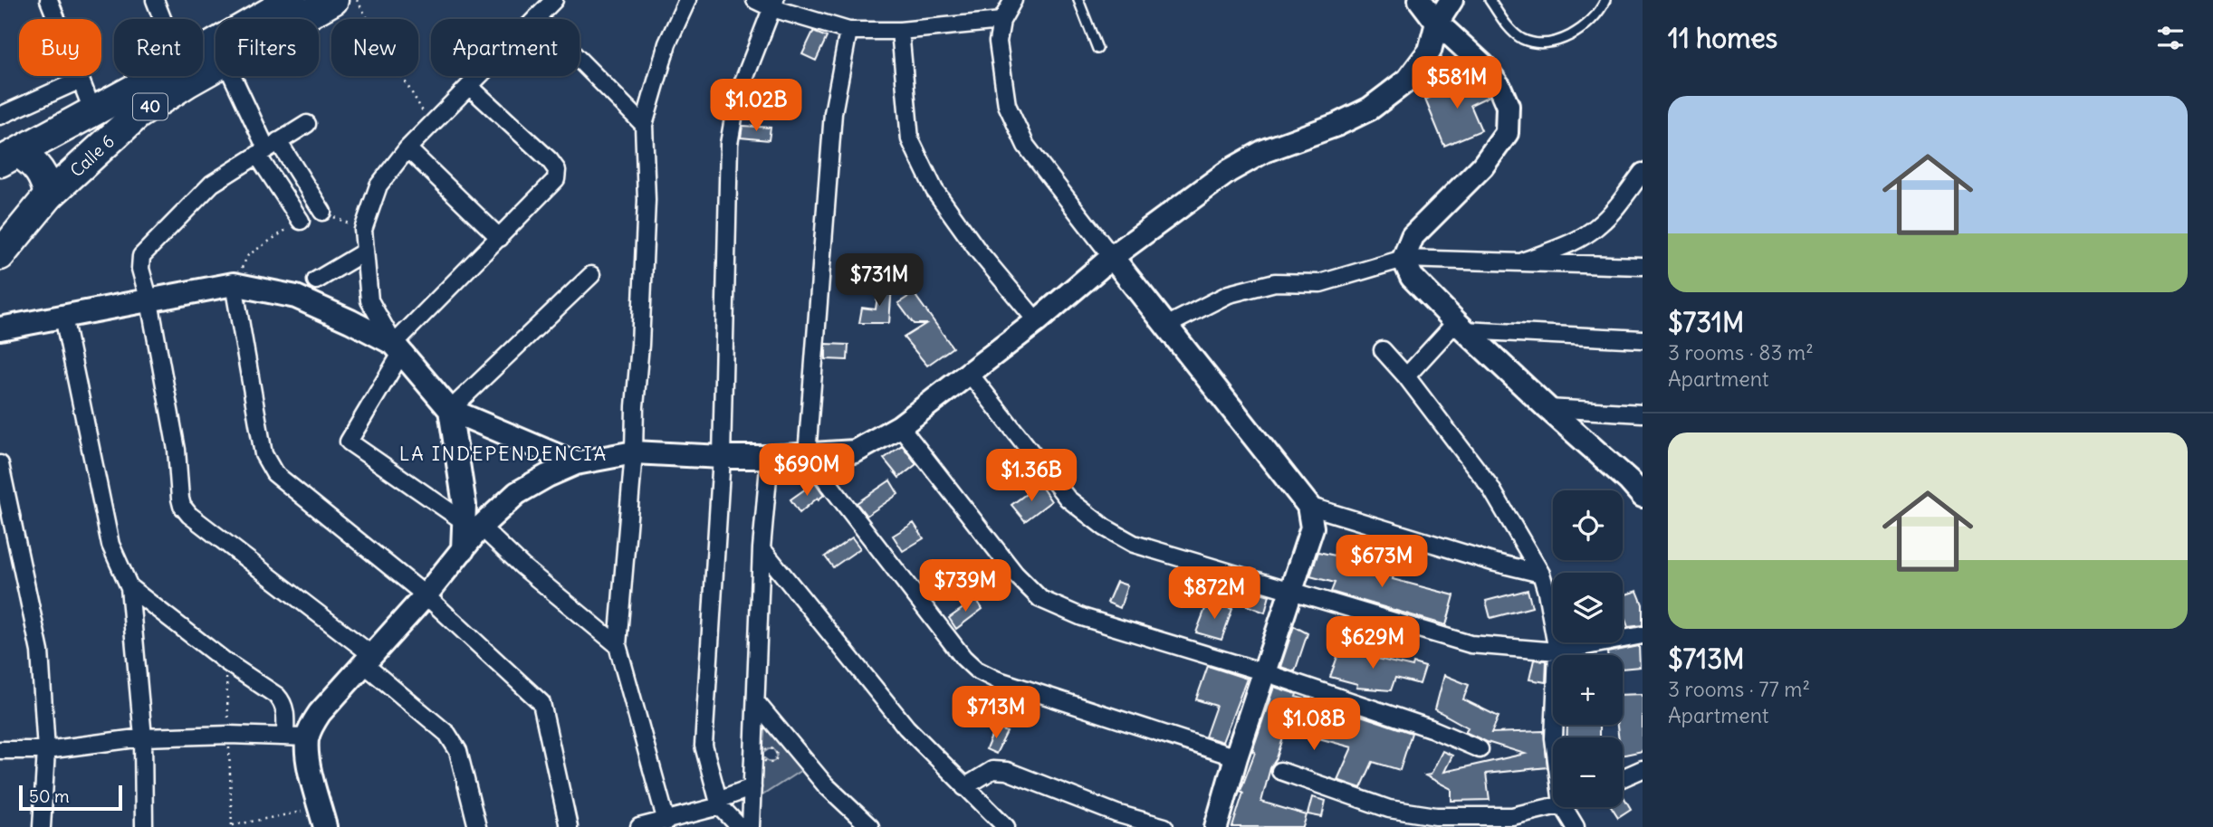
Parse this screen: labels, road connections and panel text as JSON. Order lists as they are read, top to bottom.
{
  "streets": {
    "highway": ["40", "Calle 6"]
  },
  "districts": ["LA INDEPENDENCIA"],
  "scale_bar": "50 m",
  "page": {
    "heading": "11 homes",
    "chip": [
      "Buy",
      "Rent",
      "Filters",
      "New",
      "Apartment"
    ],
    "price": [
      "$581M",
      "$1.02B",
      "$731M",
      "$690M",
      "$1.36B",
      "$673M",
      "$739M",
      "$872M",
      "$629M",
      "$713M",
      "$1.08B"
    ],
    "list": [
      {
        "name": "$731M",
        "note": "3 rooms · 83 m² · Apartment"
      },
      {
        "name": "$713M",
        "note": "3 rooms · 77 m² · Apartment"
      }
    ],
    "map_buttons": ["+", "−"],
    "scale": "50 m"
  }
}
